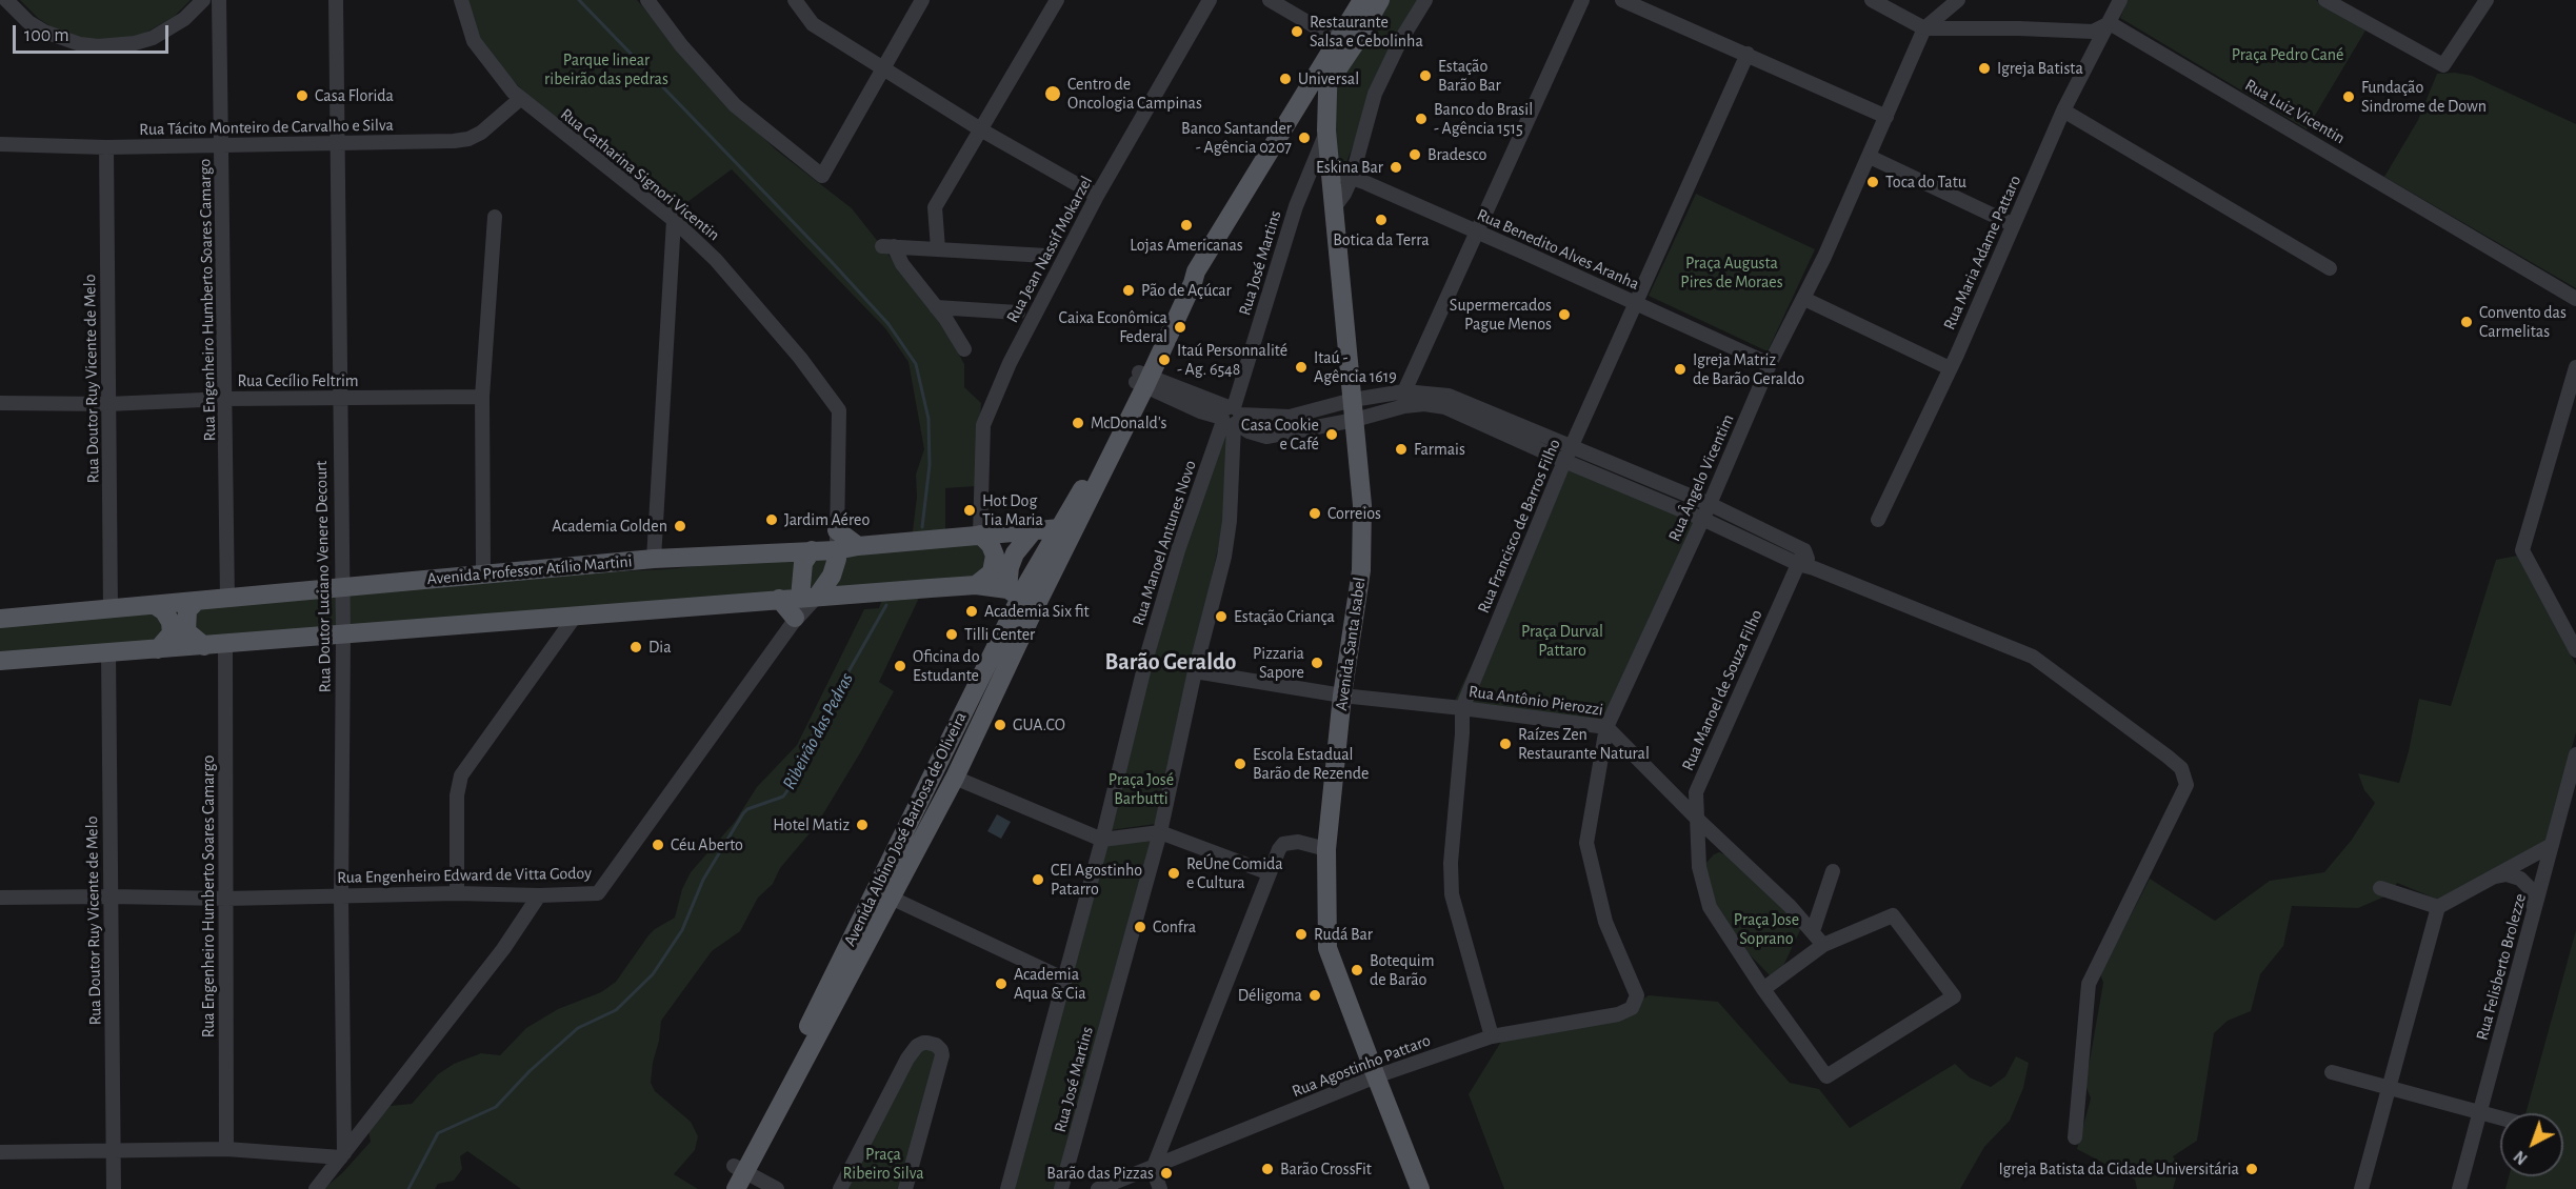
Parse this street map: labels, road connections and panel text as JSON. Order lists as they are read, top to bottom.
{
  "streets": {
    "main road": ["Avenida Professor Atílio Martini", "Avenida Santa Isabel", "Avenida Albino José Barbosa de Oliveira"],
    "street": [
      "Rua Luiz Vicentin",
      "Rua Tácito Monteiro de Carvalho e Silva",
      "Rua Catharina Signori Vicentin",
      "Rua Jean Nassif Mokarzel",
      "Rua Benedito Alves Aranha",
      "Rua Maria Adame Pattaro",
      "Rua José Martins",
      "Rua Engenheiro Humberto Soares Camargo",
      "Rua Doutor Ruy Vicente de Melo",
      "Rua Cecílio Feltrim",
      "Rua Ângelo Vicentim",
      "Rua Francisco de Barros Filho",
      "Rua Manoel Antunes Novo",
      "Rua Doutor Luciano Venere Decourt",
      "Rua Manoel de Souza Filho",
      "Rua Antônio Pierozzi",
      "Rua Engenheiro Edward de Vitta Godoy",
      "Rua Felisberto Brolezze",
      "Rua Agostinho Pattaro"
    ]
  },
  "crossings": [
    ["Rua Luiz Vicentin", "Rua Maria Adame Pattaro"],
    ["Rua Tácito Monteiro de Carvalho e Silva", "Rua Catharina Signori Vicentin"],
    ["Rua Tácito Monteiro de Carvalho e Silva", "Rua Engenheiro Humberto Soares Camargo"],
    ["Rua Tácito Monteiro de Carvalho e Silva", "Rua Doutor Ruy Vicente de Melo"],
    ["Rua Tácito Monteiro de Carvalho e Silva", "Rua Doutor Luciano Venere Decourt"],
    ["Rua Catharina Signori Vicentin", "Avenida Professor Atílio Martini"],
    ["Rua Jean Nassif Mokarzel", "Avenida Professor Atílio Martini"],
    ["Rua Benedito Alves Aranha", "Rua Ângelo Vicentim"],
    ["Rua Benedito Alves Aranha", "Rua Francisco de Barros Filho"],
    ["Rua Benedito Alves Aranha", "Avenida Santa Isabel"],
    ["Rua José Martins", "Rua Manoel Antunes Novo"],
    ["Rua José Martins", "Avenida Santa Isabel"],
    ["Rua José Martins", "Rua Antônio Pierozzi"],
    ["Rua Engenheiro Humberto Soares Camargo", "Rua Cecílio Feltrim"],
    ["Rua Engenheiro Humberto Soares Camargo", "Avenida Professor Atílio Martini"],
    ["Rua Engenheiro Humberto Soares Camargo", "Rua Engenheiro Edward de Vitta Godoy"],
    ["Rua Doutor Ruy Vicente de Melo", "Rua Cecílio Feltrim"],
    ["Rua Doutor Ruy Vicente de Melo", "Avenida Professor Atílio Martini"],
    ["Rua Doutor Ruy Vicente de Melo", "Rua Engenheiro Edward de Vitta Godoy"],
    ["Rua Cecílio Feltrim", "Rua Doutor Luciano Venere Decourt"],
    ["Rua Ângelo Vicentim", "Rua Antônio Pierozzi"],
    ["Rua Ângelo Vicentim", "Rua Agostinho Pattaro"],
    ["Rua Francisco de Barros Filho", "Rua Antônio Pierozzi"],
    ["Rua Francisco de Barros Filho", "Rua Agostinho Pattaro"],
    ["Avenida Professor Atílio Martini", "Rua Doutor Luciano Venere Decourt"],
    ["Avenida Professor Atílio Martini", "Avenida Albino José Barbosa de Oliveira"],
    ["Rua Doutor Luciano Venere Decourt", "Rua Engenheiro Edward de Vitta Godoy"],
    ["Avenida Santa Isabel", "Rua Antônio Pierozzi"],
    ["Avenida Santa Isabel", "Avenida Albino José Barbosa de Oliveira"],
    ["Avenida Santa Isabel", "Rua Agostinho Pattaro"],
    ["Rua Manoel de Souza Filho", "Rua Antônio Pierozzi"]
  ],
  "districts": ["Barão Geraldo"],
  "water": ["Ribeirão das Pedras"],
  "parks": [
    "Praça Pedro Cané",
    "Parque linear ribeirão das pedras",
    "Praça Augusta Pires de Moraes",
    "Praça Durval Pattaro",
    "Praça José Barbutti",
    "Praça Jose Soprano",
    "Praça Ribeiro Silva"
  ],
  "places": [
    "Restaurante Salsa e Cebolinha",
    "Igreja Batista",
    "Estação Barão Bar",
    "Universal",
    "Centro de Oncologia Campinas",
    "Casa Florida",
    "Fundação Sindrome de Down",
    "Banco do Brasil - Agência 1515",
    "Banco Santander - Agência 0207",
    "Bradesco",
    "Eskina Bar",
    "Toca do Tatu",
    "Botica da Terra",
    "Lojas Americanas",
    "Pão de Açúcar",
    "Supermercados Pague Menos",
    "Convento das Carmelitas",
    "Caixa Econômica Federal",
    "Itaú Personnalité - Ag. 6548",
    "Itaú - Agência 1619",
    "Igreja Matriz de Barão Geraldo",
    "McDonald's",
    "Casa Cookie e Café",
    "Farmais",
    "Hot Dog Tia Maria",
    "Correios",
    "Jardim Aéreo",
    "Academia Golden",
    "Academia Six fit",
    "Estação Criança",
    "Tilli Center",
    "Dia",
    "Pizzaria Sapore",
    "Oficina do Estudante",
    "GUA.CO",
    "Raízes Zen Restaurante Natural",
    "Escola Estadual Barão de Rezende",
    "Hotel Matiz",
    "Céu Aberto",
    "ReÚne Comida e Cultura",
    "CEI Agostinho Patarro",
    "Confra",
    "Rudá Bar",
    "Botequim de Barão",
    "Academia Aqua & Cia",
    "Déligoma",
    "Barão CrossFit",
    "Igreja Batista da Cidade Universitária",
    "Barão das Pizzas"
  ],
  "scale_bar": "100 m",
  "north": "bottom left"
}
